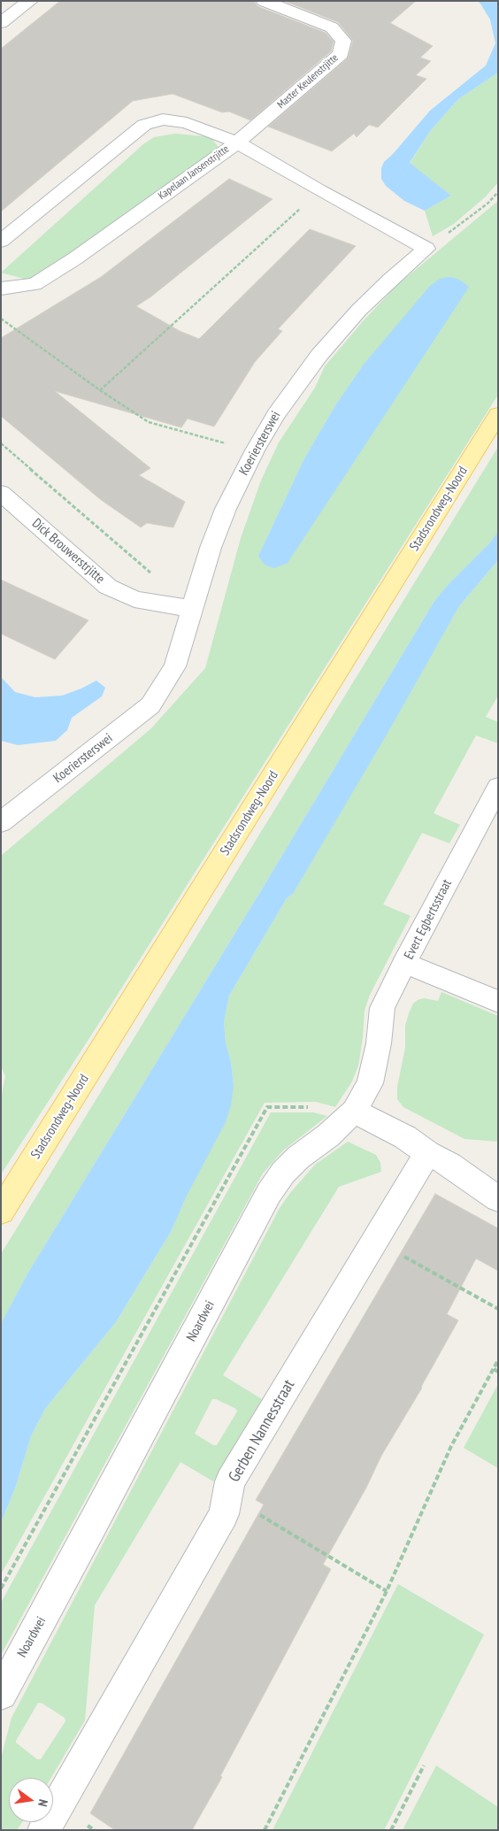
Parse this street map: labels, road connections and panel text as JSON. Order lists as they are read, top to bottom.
{
  "streets": {
    "main road": ["Stadsrondweg-Noord"],
    "street": [
      "Master Keulenstrjitte",
      "Kapelaan Jansenstrjitte",
      "Koeriersterswei",
      "Dick Brouwerstrjitte",
      "Evert Egbertsstraat",
      "Noardwei",
      "Gerben Nannesstraat"
    ]
  },
  "crossings": [
    ["Master Keulenstrjitte", "Kapelaan Jansenstrjitte"],
    ["Koeriersterswei", "Dick Brouwerstrjitte"],
    ["Evert Egbertsstraat", "Noardwei"]
  ],
  "north": "right"
}
